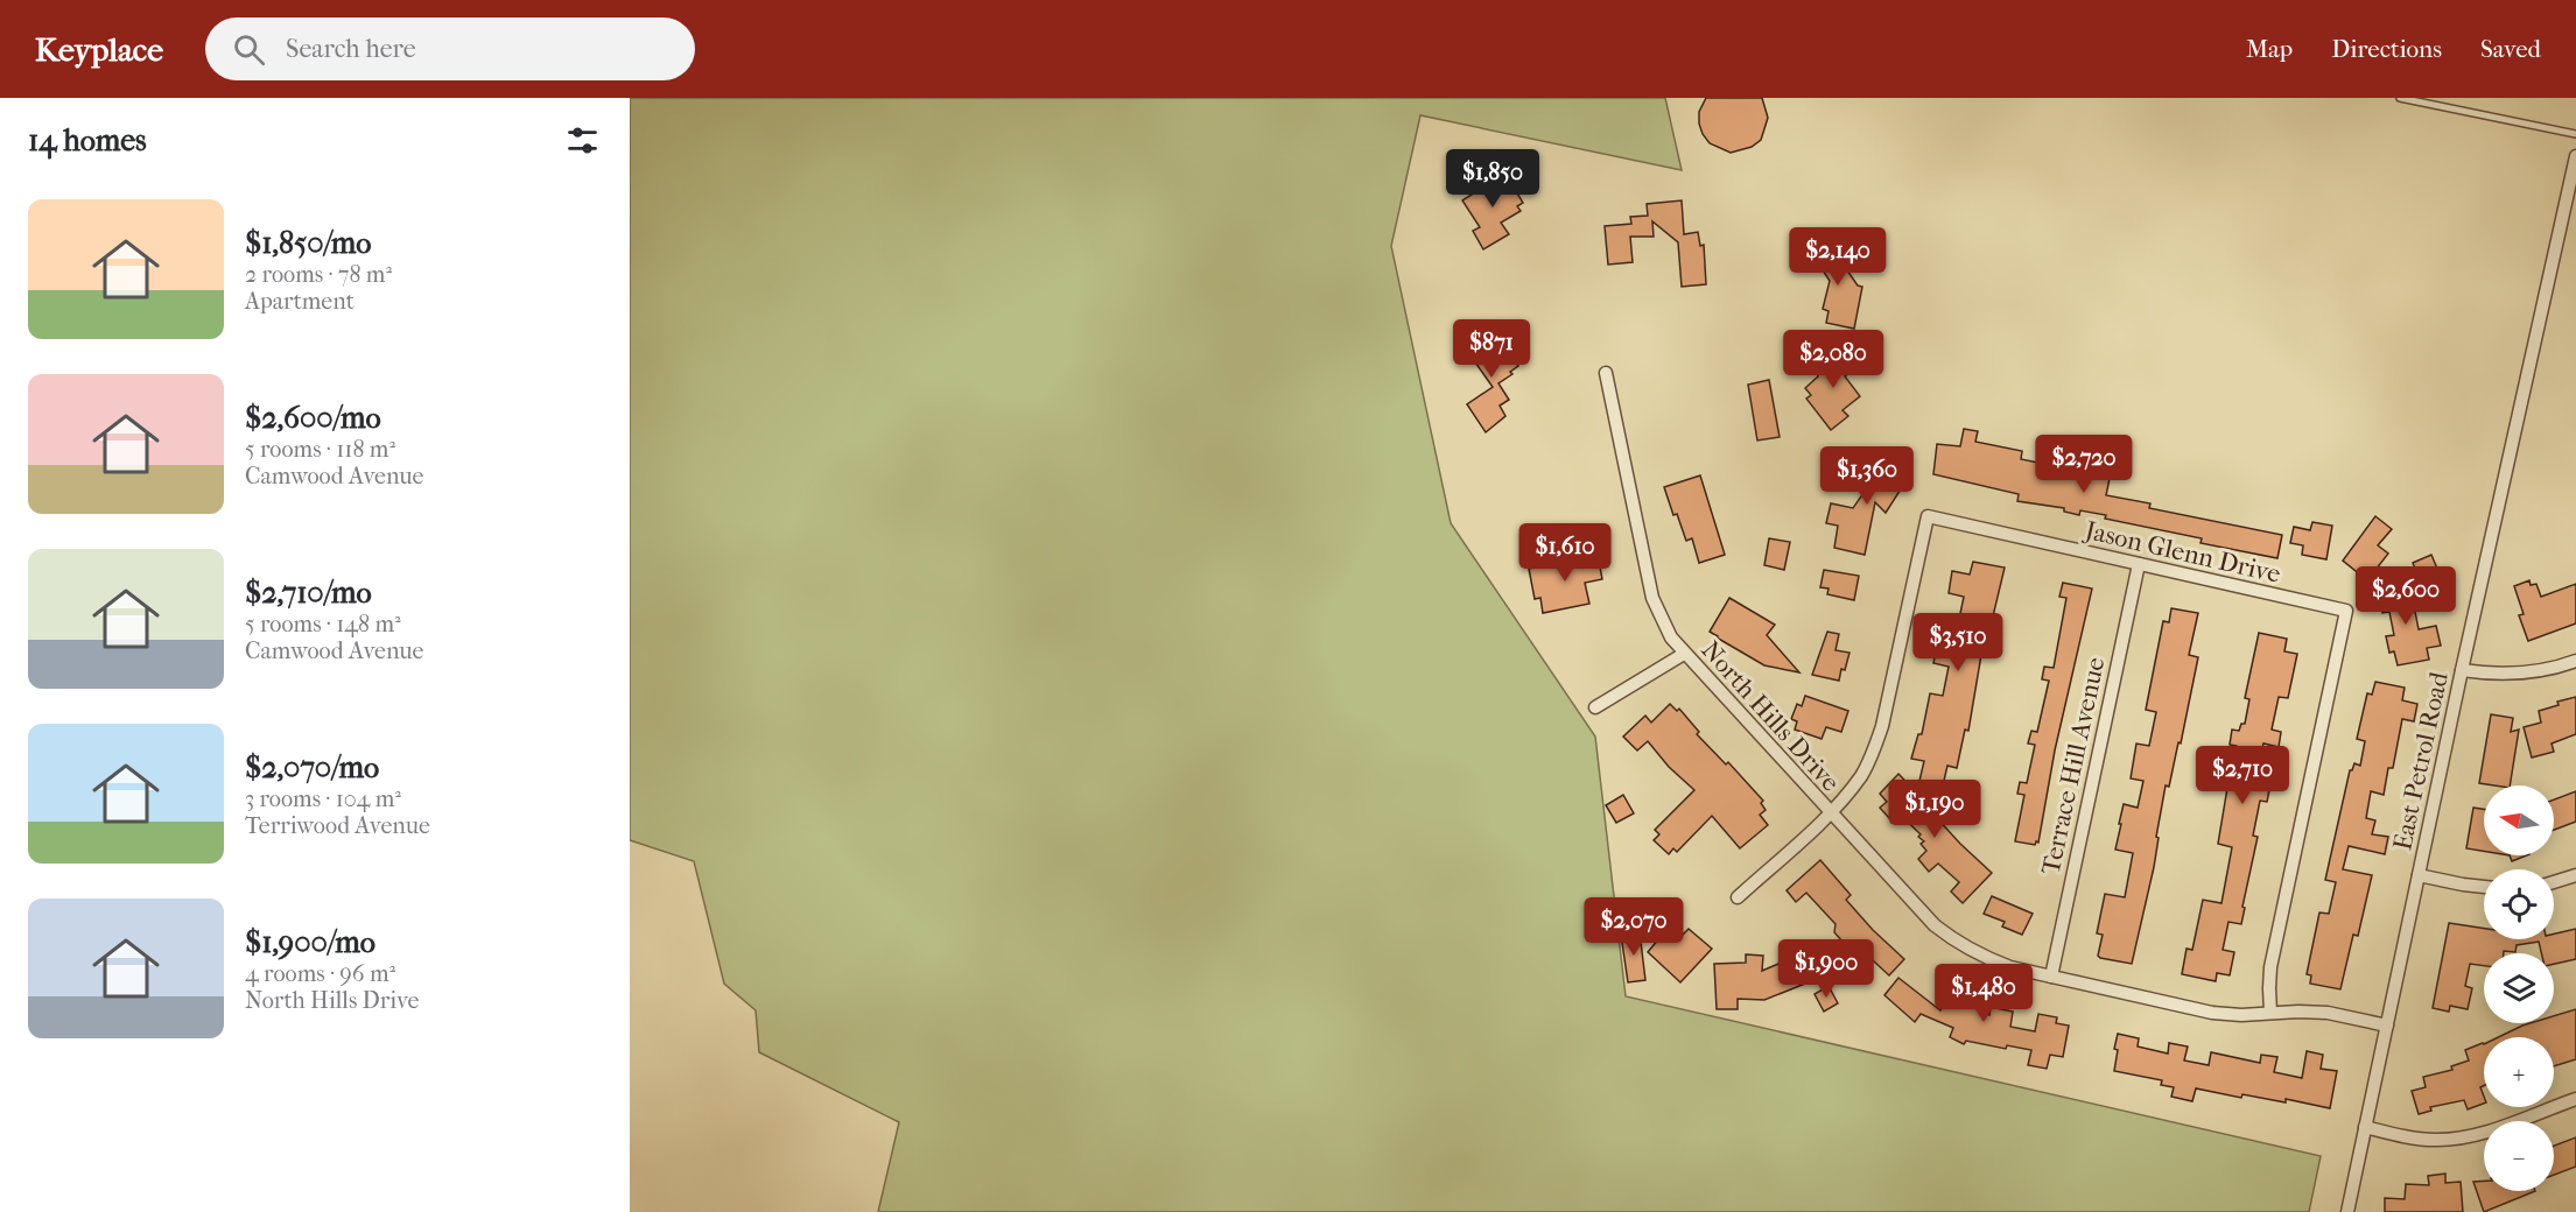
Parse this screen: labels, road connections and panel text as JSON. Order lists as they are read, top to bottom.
{
  "streets": {
    "street": [
      "Jason Glenn Drive",
      "North Hills Drive",
      "East Petrol Road",
      "Terrace Hill Avenue"
    ]
  },
  "crossings": [
    ["Jason Glenn Drive", "North Hills Drive"],
    ["Jason Glenn Drive", "Terrace Hill Avenue"],
    ["North Hills Drive", "East Petrol Road"],
    ["North Hills Drive", "Terrace Hill Avenue"]
  ],
  "north": "left",
  "page": {
    "header": "Keyplace",
    "search": "Search here",
    "nav": ["Map", "Directions", "Saved"],
    "heading": "14 homes",
    "price": [
      "$1,850",
      "$2,140",
      "$871",
      "$2,080",
      "$2,720",
      "$1,360",
      "$1,610",
      "$2,600",
      "$3,510",
      "$2,710",
      "$1,190",
      "$2,070",
      "$1,900",
      "$1,480"
    ],
    "list": [
      {
        "name": "$1,850/mo",
        "note": "2 rooms · 78 m² · Apartment"
      },
      {
        "name": "$2,600/mo",
        "note": "5 rooms · 118 m² · Camwood Avenue"
      },
      {
        "name": "$2,710/mo",
        "note": "5 rooms · 148 m² · Camwood Avenue"
      },
      {
        "name": "$2,070/mo",
        "note": "3 rooms · 104 m² · Terriwood Avenue"
      },
      {
        "name": "$1,900/mo",
        "note": "4 rooms · 96 m² · North Hills Drive"
      }
    ],
    "map_buttons": ["+", "−"]
  }
}
